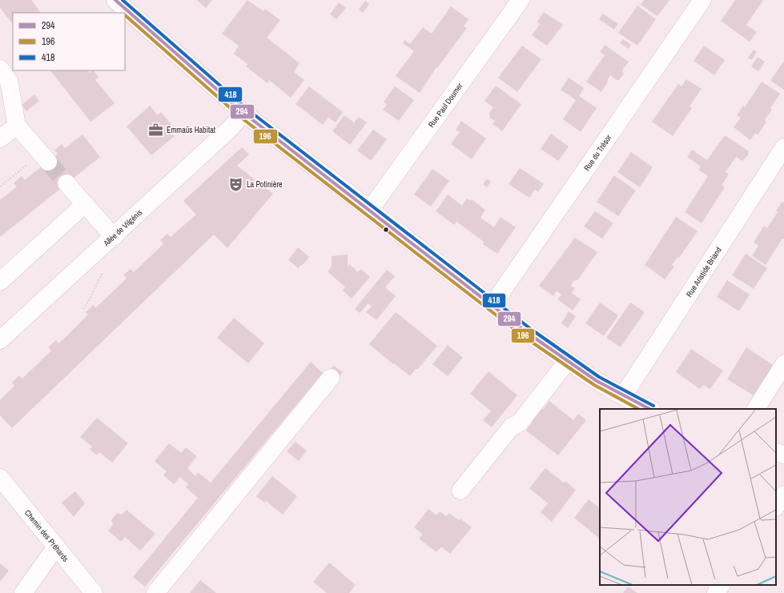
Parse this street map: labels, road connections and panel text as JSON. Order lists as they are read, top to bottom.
{
  "streets": {
    "street": [
      "Rue Paul Doumer",
      "Rue du Trésor",
      "Allée de Vilgénis",
      "Rue Aristide Briand",
      "Chemin des Préhards"
    ]
  },
  "places": {
    "office": ["Emmaüs Habitat"],
    "theatre": ["La Potinière"]
  },
  "lines": ["transit line 294", "transit line 418", "transit line 196"],
  "legend": ["294", "196", "418"]
}
